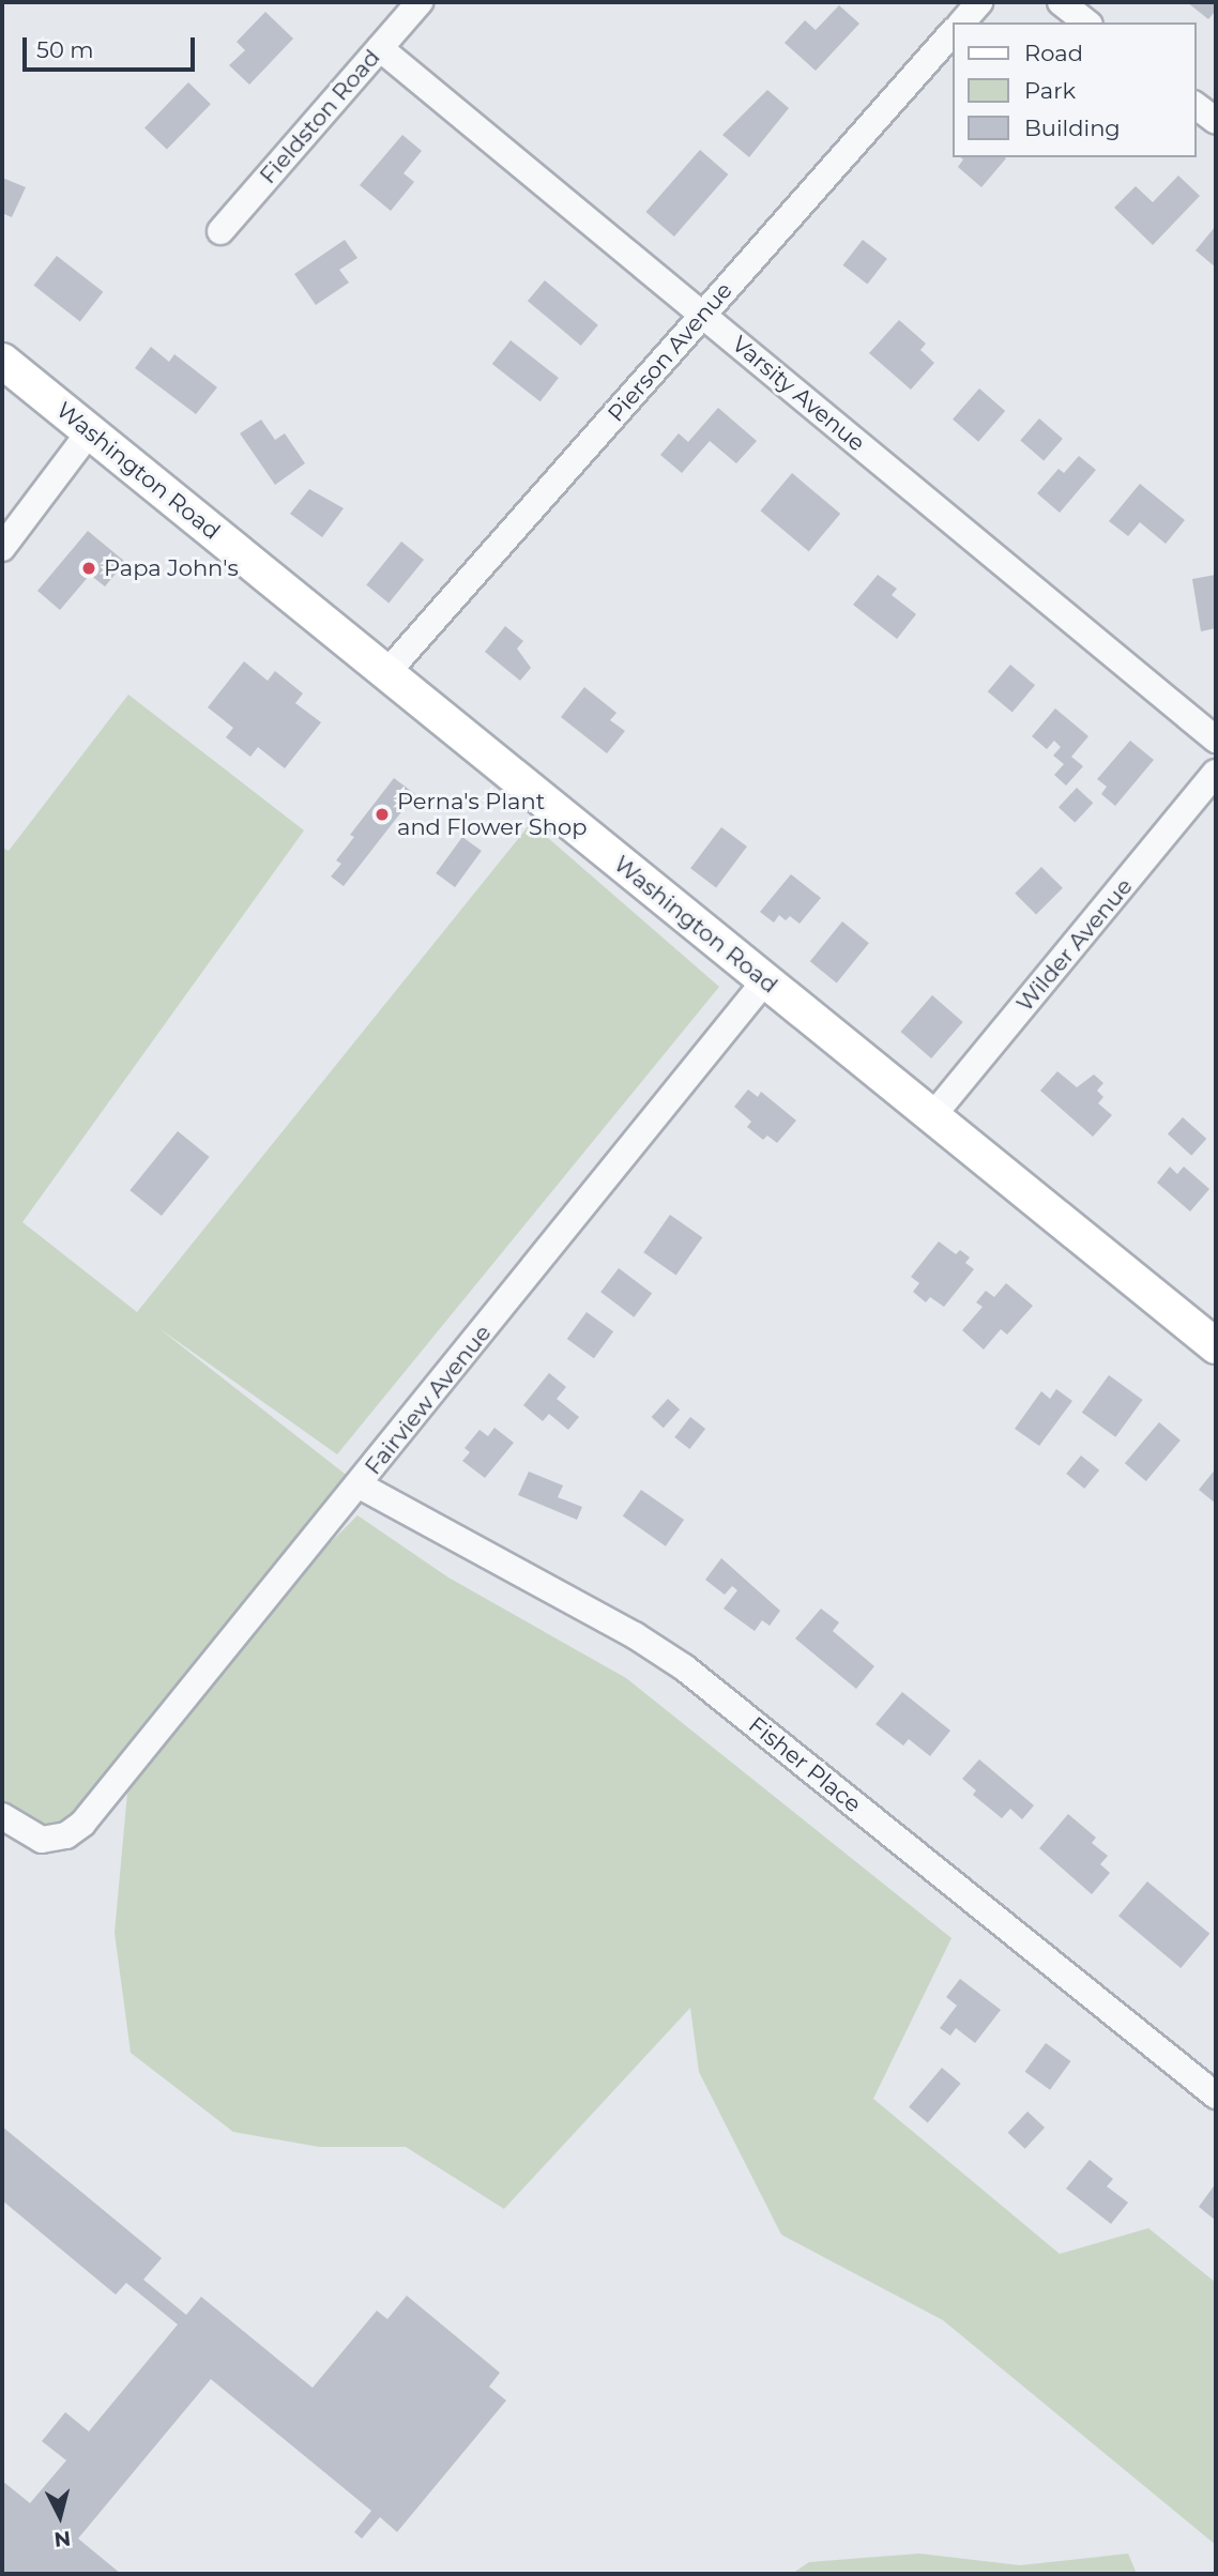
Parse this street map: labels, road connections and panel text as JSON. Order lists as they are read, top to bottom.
{
  "streets": {
    "main road": ["Washington Road"],
    "street": [
      "Fieldston Road",
      "Pierson Avenue",
      "Varsity Avenue",
      "Wilder Avenue",
      "Fairview Avenue",
      "Fisher Place"
    ]
  },
  "crossings": [
    ["Fieldston Road", "Varsity Avenue"],
    ["Pierson Avenue", "Varsity Avenue"],
    ["Pierson Avenue", "Washington Road"],
    ["Washington Road", "Wilder Avenue"],
    ["Washington Road", "Fairview Avenue"],
    ["Fairview Avenue", "Fisher Place"]
  ],
  "places": ["Papa John's", "Perna's Plant and Flower Shop"],
  "legend": ["Road", "Park", "Building"],
  "scale_bar": "50 m",
  "north": "bottom"
}
